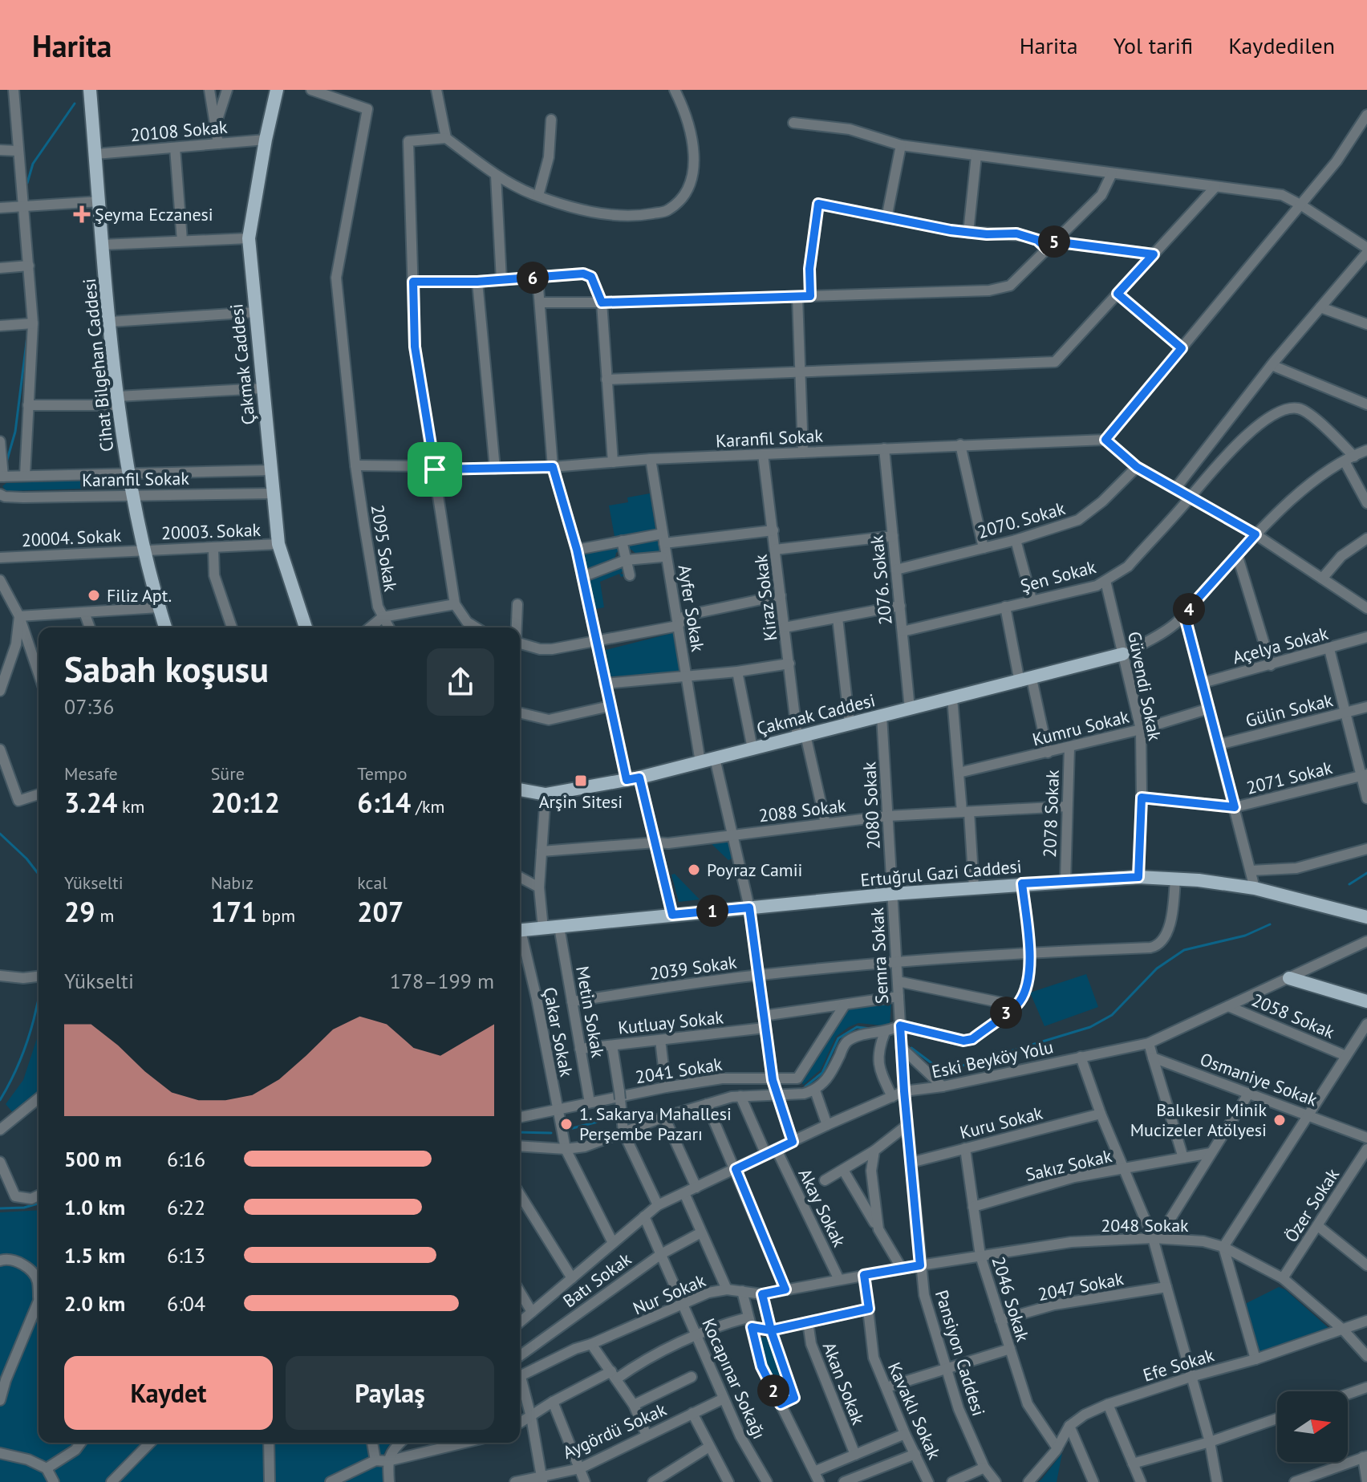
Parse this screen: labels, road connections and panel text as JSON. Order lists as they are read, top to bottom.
{
  "streets": {
    "main road": ["Çakmak Caddesi", "Cihat Bilgehan Caddesi", "Ertuğrul Gazi Caddesi"],
    "street": [
      "20108 Sokak",
      "Karanfil Sokak",
      "2070. Sokak",
      "20003. Sokak",
      "20004. Sokak",
      "2095 Sokak",
      "Şen Sokak",
      "2076. Sokak",
      "Kiraz Sokak",
      "Ayfer Sokak",
      "Açelya Sokak",
      "Güvendi Sokak",
      "Gülin Sokak",
      "Kumru Sokak",
      "2071 Sokak",
      "2080 Sokak",
      "2088 Sokak",
      "2078 Sokak",
      "Semra Sokak",
      "2039 Sokak",
      "Metin Sokak",
      "2058 Sokak",
      "Kutluay Sokak",
      "Çakar Sokak",
      "Eski Beyköy Yolu",
      "2041 Sokak",
      "Osmaniye Sokak",
      "Kuru Sokak",
      "Sakız Sokak",
      "Özer Sokak",
      "Akay Sokak",
      "2048 Sokak",
      "Batı Sokak",
      "2047 Sokak",
      "Nur Sokak",
      "2046 Sokak",
      "Pansiyon Caddesi",
      "Efe Sokak",
      "Kocapınar Sokağı",
      "Akan Sokak",
      "Kavaklı Sokak",
      "Aygördü Sokak"
    ]
  },
  "crossings": [
    ["20108 Sokak", "Çakmak Caddesi"],
    ["20108 Sokak", "Cihat Bilgehan Caddesi"],
    ["Çakmak Caddesi", "Karanfil Sokak"],
    ["Çakmak Caddesi", "20003. Sokak"],
    ["Çakmak Caddesi", "2076. Sokak"],
    ["Çakmak Caddesi", "Kiraz Sokak"],
    ["Çakmak Caddesi", "Ayfer Sokak"],
    ["Çakmak Caddesi", "Güvendi Sokak"],
    ["Çakmak Caddesi", "2080 Sokak"],
    ["Cihat Bilgehan Caddesi", "Karanfil Sokak"],
    ["Cihat Bilgehan Caddesi", "20003. Sokak"],
    ["Cihat Bilgehan Caddesi", "20004. Sokak"],
    ["Karanfil Sokak", "2095 Sokak"],
    ["Karanfil Sokak", "2076. Sokak"],
    ["Karanfil Sokak", "Kiraz Sokak"],
    ["Karanfil Sokak", "Ayfer Sokak"],
    ["2070. Sokak", "2076. Sokak"],
    ["20003. Sokak", "20004. Sokak"],
    ["Şen Sokak", "2076. Sokak"],
    ["Şen Sokak", "Güvendi Sokak"],
    ["Kiraz Sokak", "2088 Sokak"],
    ["Güvendi Sokak", "Kumru Sokak"],
    ["Güvendi Sokak", "2071 Sokak"],
    ["Güvendi Sokak", "Ertuğrul Gazi Caddesi"],
    ["Kumru Sokak", "2078 Sokak"],
    ["2080 Sokak", "2088 Sokak"],
    ["2080 Sokak", "Ertuğrul Gazi Caddesi"],
    ["2080 Sokak", "Semra Sokak"],
    ["2088 Sokak", "2078 Sokak"],
    ["2078 Sokak", "Ertuğrul Gazi Caddesi"],
    ["Ertuğrul Gazi Caddesi", "Semra Sokak"],
    ["Ertuğrul Gazi Caddesi", "2039 Sokak"],
    ["Ertuğrul Gazi Caddesi", "Metin Sokak"],
    ["Semra Sokak", "2039 Sokak"],
    ["Semra Sokak", "Eski Beyköy Yolu"],
    ["Semra Sokak", "Pansiyon Caddesi"],
    ["2039 Sokak", "Metin Sokak"],
    ["Metin Sokak", "Kutluay Sokak"],
    ["Metin Sokak", "2041 Sokak"],
    ["2058 Sokak", "Eski Beyköy Yolu"],
    ["Çakar Sokak", "Eski Beyköy Yolu"],
    ["Çakar Sokak", "2041 Sokak"],
    ["Eski Beyköy Yolu", "Akay Sokak"],
    ["Eski Beyköy Yolu", "Pansiyon Caddesi"],
    ["Eski Beyköy Yolu", "Kocapınar Sokağı"],
    ["Kuru Sokak", "2046 Sokak"],
    ["Kuru Sokak", "Pansiyon Caddesi"],
    ["Sakız Sokak", "2046 Sokak"],
    ["Özer Sokak", "2048 Sokak"],
    ["Akay Sokak", "Nur Sokak"],
    ["2048 Sokak", "Nur Sokak"],
    ["2048 Sokak", "2046 Sokak"],
    ["2048 Sokak", "Pansiyon Caddesi"],
    ["2048 Sokak", "Efe Sokak"],
    ["Batı Sokak", "Kocapınar Sokağı"],
    ["2047 Sokak", "2046 Sokak"],
    ["Nur Sokak", "Pansiyon Caddesi"],
    ["Nur Sokak", "Kocapınar Sokağı"],
    ["Nur Sokak", "Kavaklı Sokak"],
    ["Kocapınar Sokağı", "Aygördü Sokak"]
  ],
  "places": {
    "health": ["Şeyma Eczanesi"],
    "other": [
      "Filiz Apt.",
      "Poyraz Camii",
      "Balıkesir Minik Mucizeler Atölyesi",
      "1. Sakarya Mahallesi Perşembe Pazarı"
    ],
    "transit": ["Arşin Sitesi"]
  },
  "north": "right",
  "page": {
    "header": "Harita",
    "nav": ["Harita", "Yol tarifi", "Kaydedilen"],
    "pins": [
      "5",
      "6",
      "4",
      "1",
      "3",
      "2"
    ],
    "heading": ["Sabah koşusu", "07:36"],
    "stats": [
      ["Mesafe", "3.24 km"],
      ["Süre", "20:12"],
      ["Tempo", "6:14 /km"],
      ["Yükselti", "29 m"],
      ["Nabız", "171 bpm"],
      ["kcal", "207"]
    ],
    "chart": ["Yükselti", "178–199 m"],
    "list": [
      {
        "name": "500 m",
        "note": "6:16"
      },
      {
        "name": "1.0 km",
        "note": "6:22"
      },
      {
        "name": "1.5 km",
        "note": "6:13"
      },
      {
        "name": "2.0 km",
        "note": "6:04"
      }
    ],
    "buttons": ["Kaydet", "Paylaş"]
  }
}
